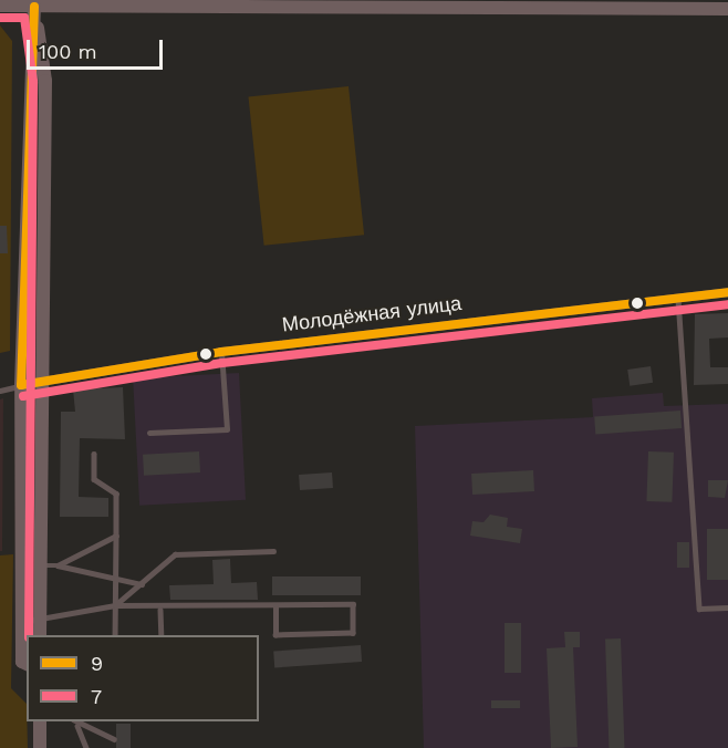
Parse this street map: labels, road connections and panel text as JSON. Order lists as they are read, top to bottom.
{
  "streets": {
    "street": ["Молодёжная улица"]
  },
  "lines": ["transit line 9", "transit line 7"],
  "legend": ["9", "7"],
  "scale_bar": "100 m"
}
